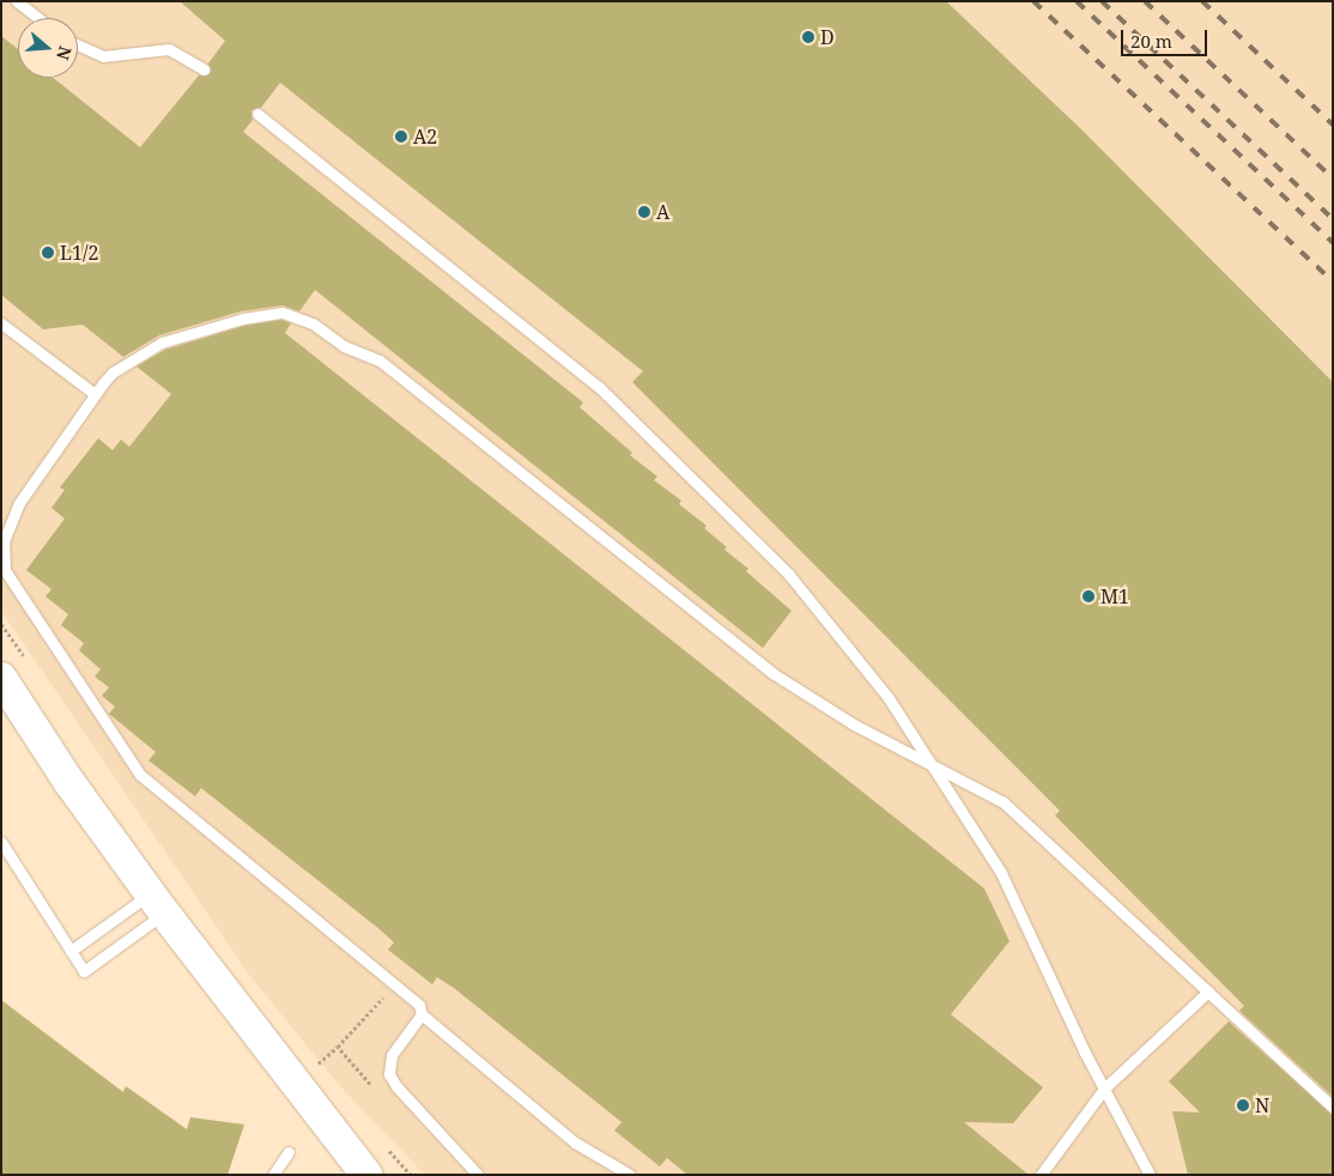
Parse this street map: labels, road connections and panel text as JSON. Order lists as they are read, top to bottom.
{
  "places": [
    "D",
    "A2",
    "A",
    "L1/2",
    "M1",
    "N"
  ],
  "scale_bar": "20 m",
  "north": "right"
}
